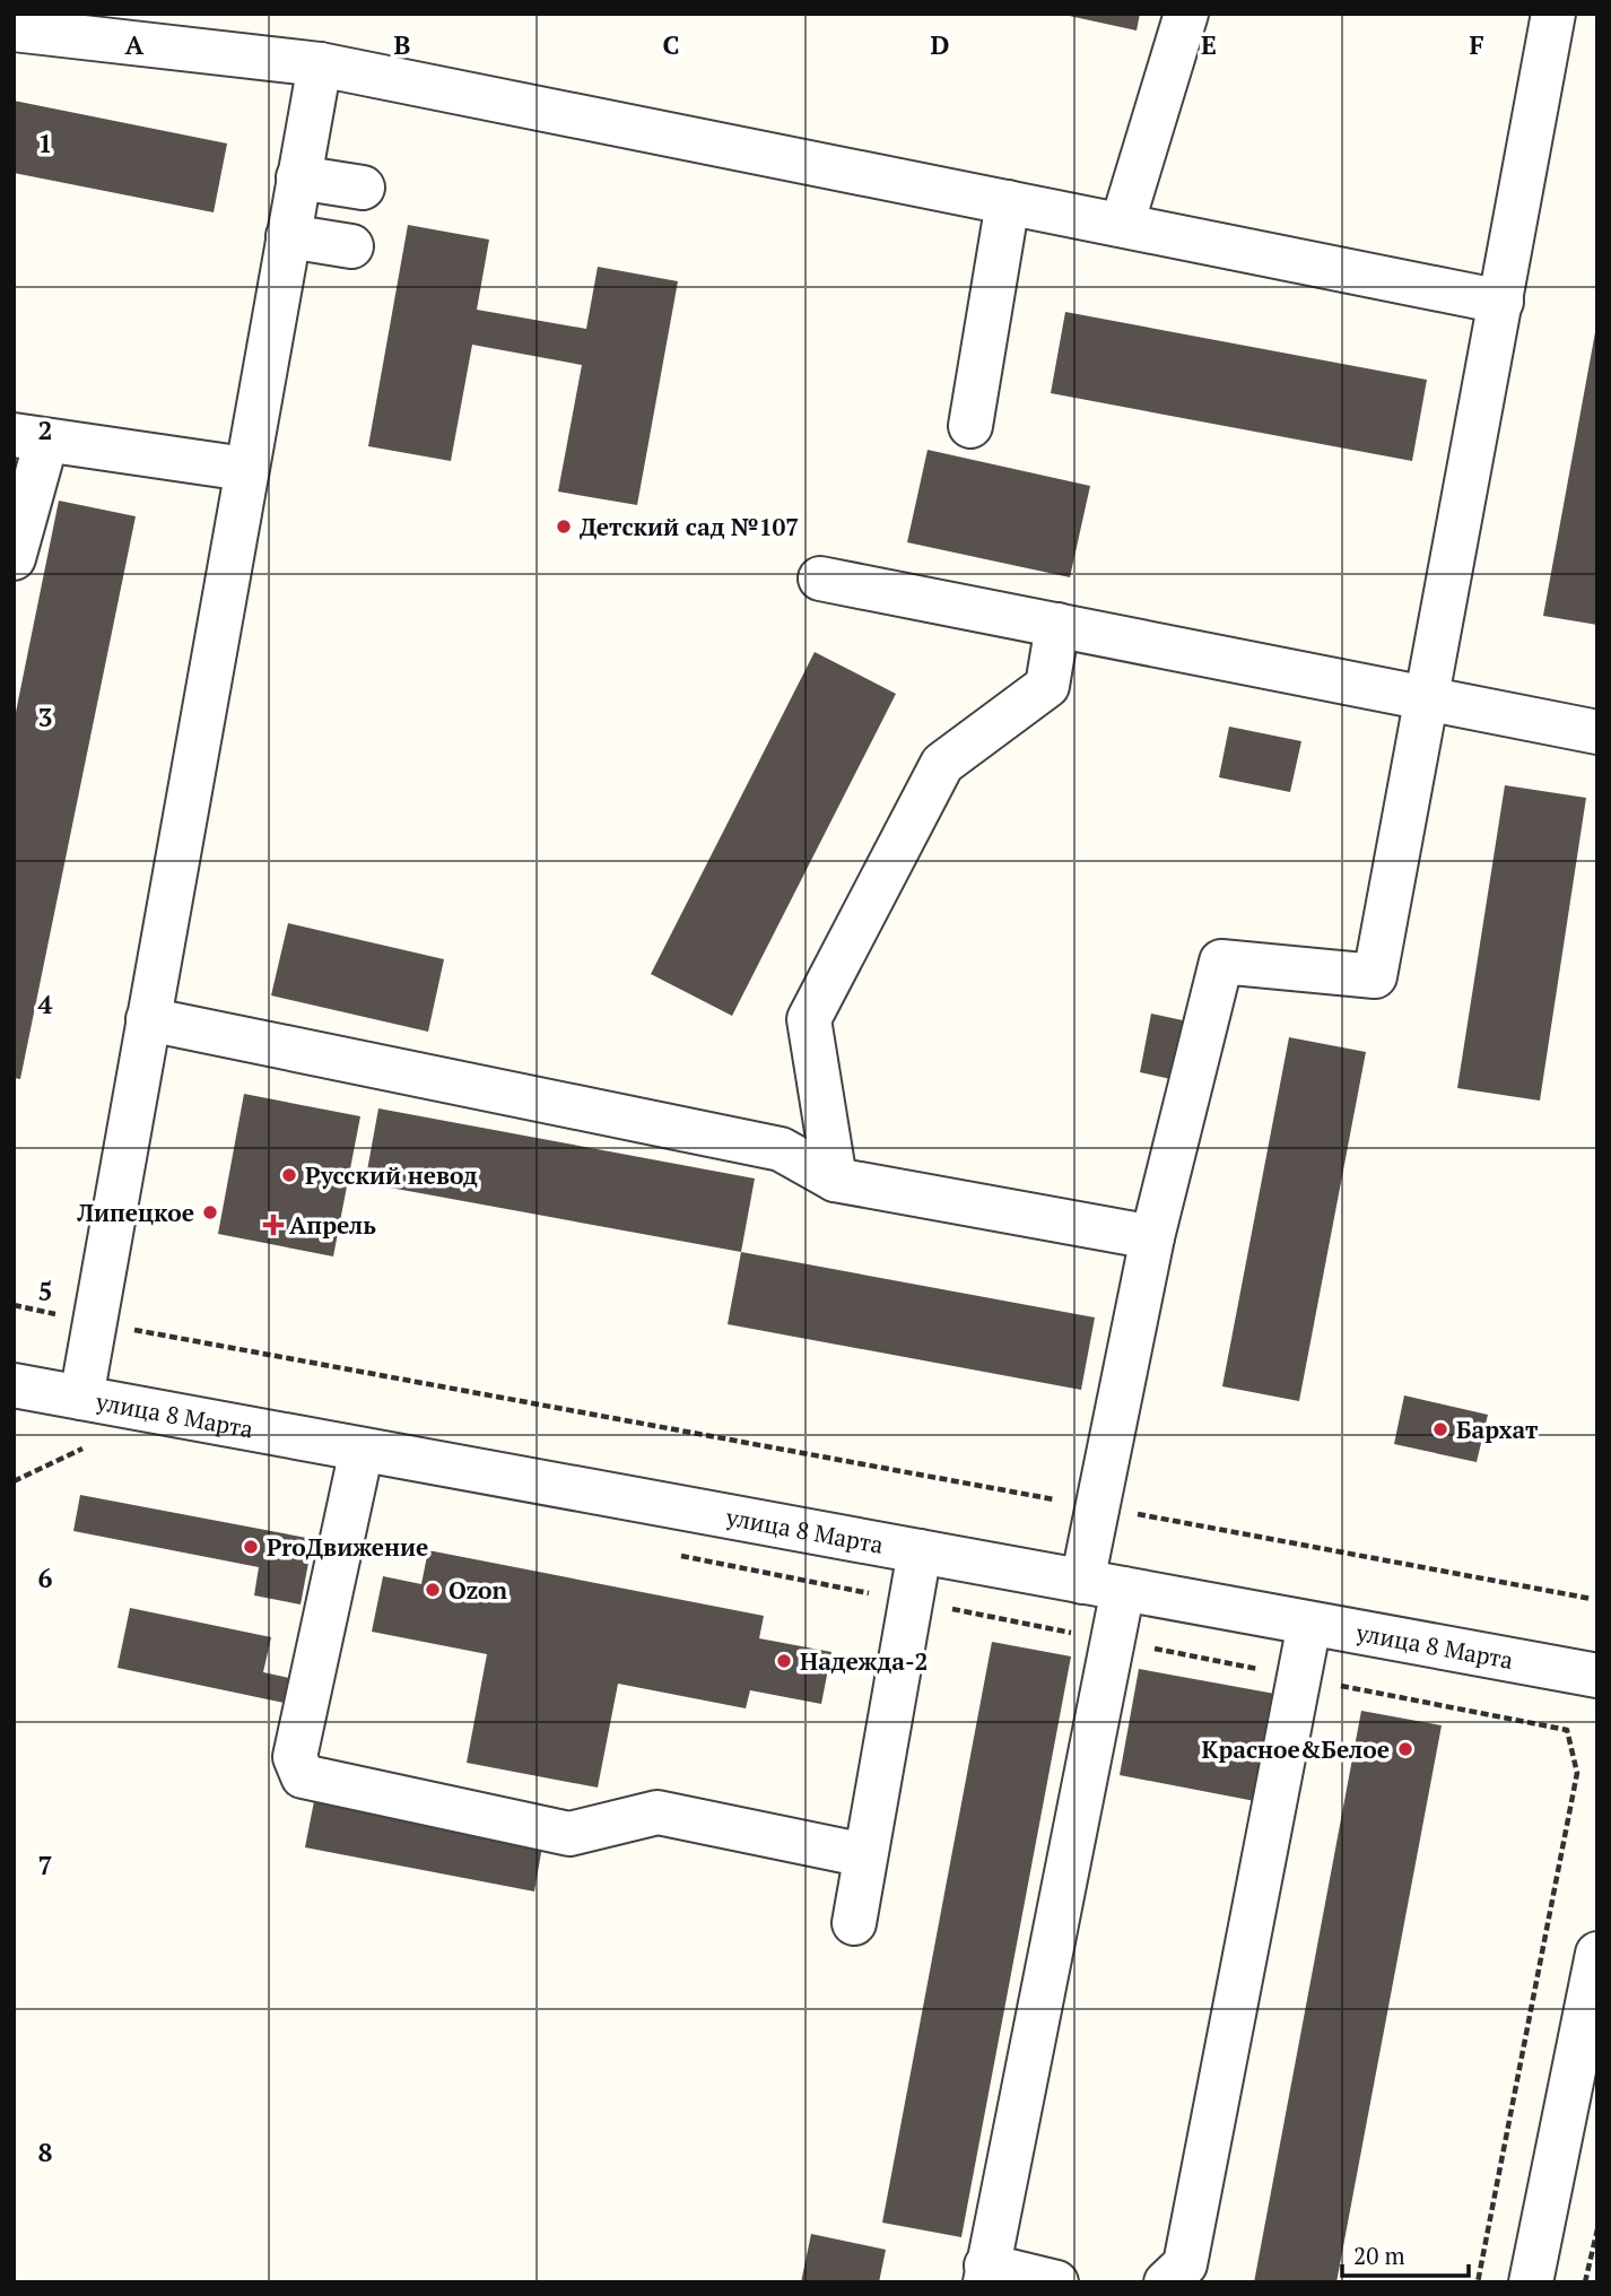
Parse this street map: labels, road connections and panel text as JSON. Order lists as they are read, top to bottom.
{
  "streets": {
    "street": ["улица 8 Марта"]
  },
  "places": {
    "other": [
      "Детский сад №107",
      "Русский невод",
      "Липецкое",
      "Бархат",
      "ProДвижение",
      "Ozon",
      "Надежда-2",
      "Красное&Белое"
    ],
    "health": ["Апрель"]
  },
  "scale_bar": "20 m",
  "grid": {
    "columns": [
      "A",
      "B",
      "C",
      "D",
      "E",
      "F"
    ],
    "rows": [
      "1",
      "2",
      "3",
      "4",
      "5",
      "6",
      "7",
      "8"
    ]
  }
}
